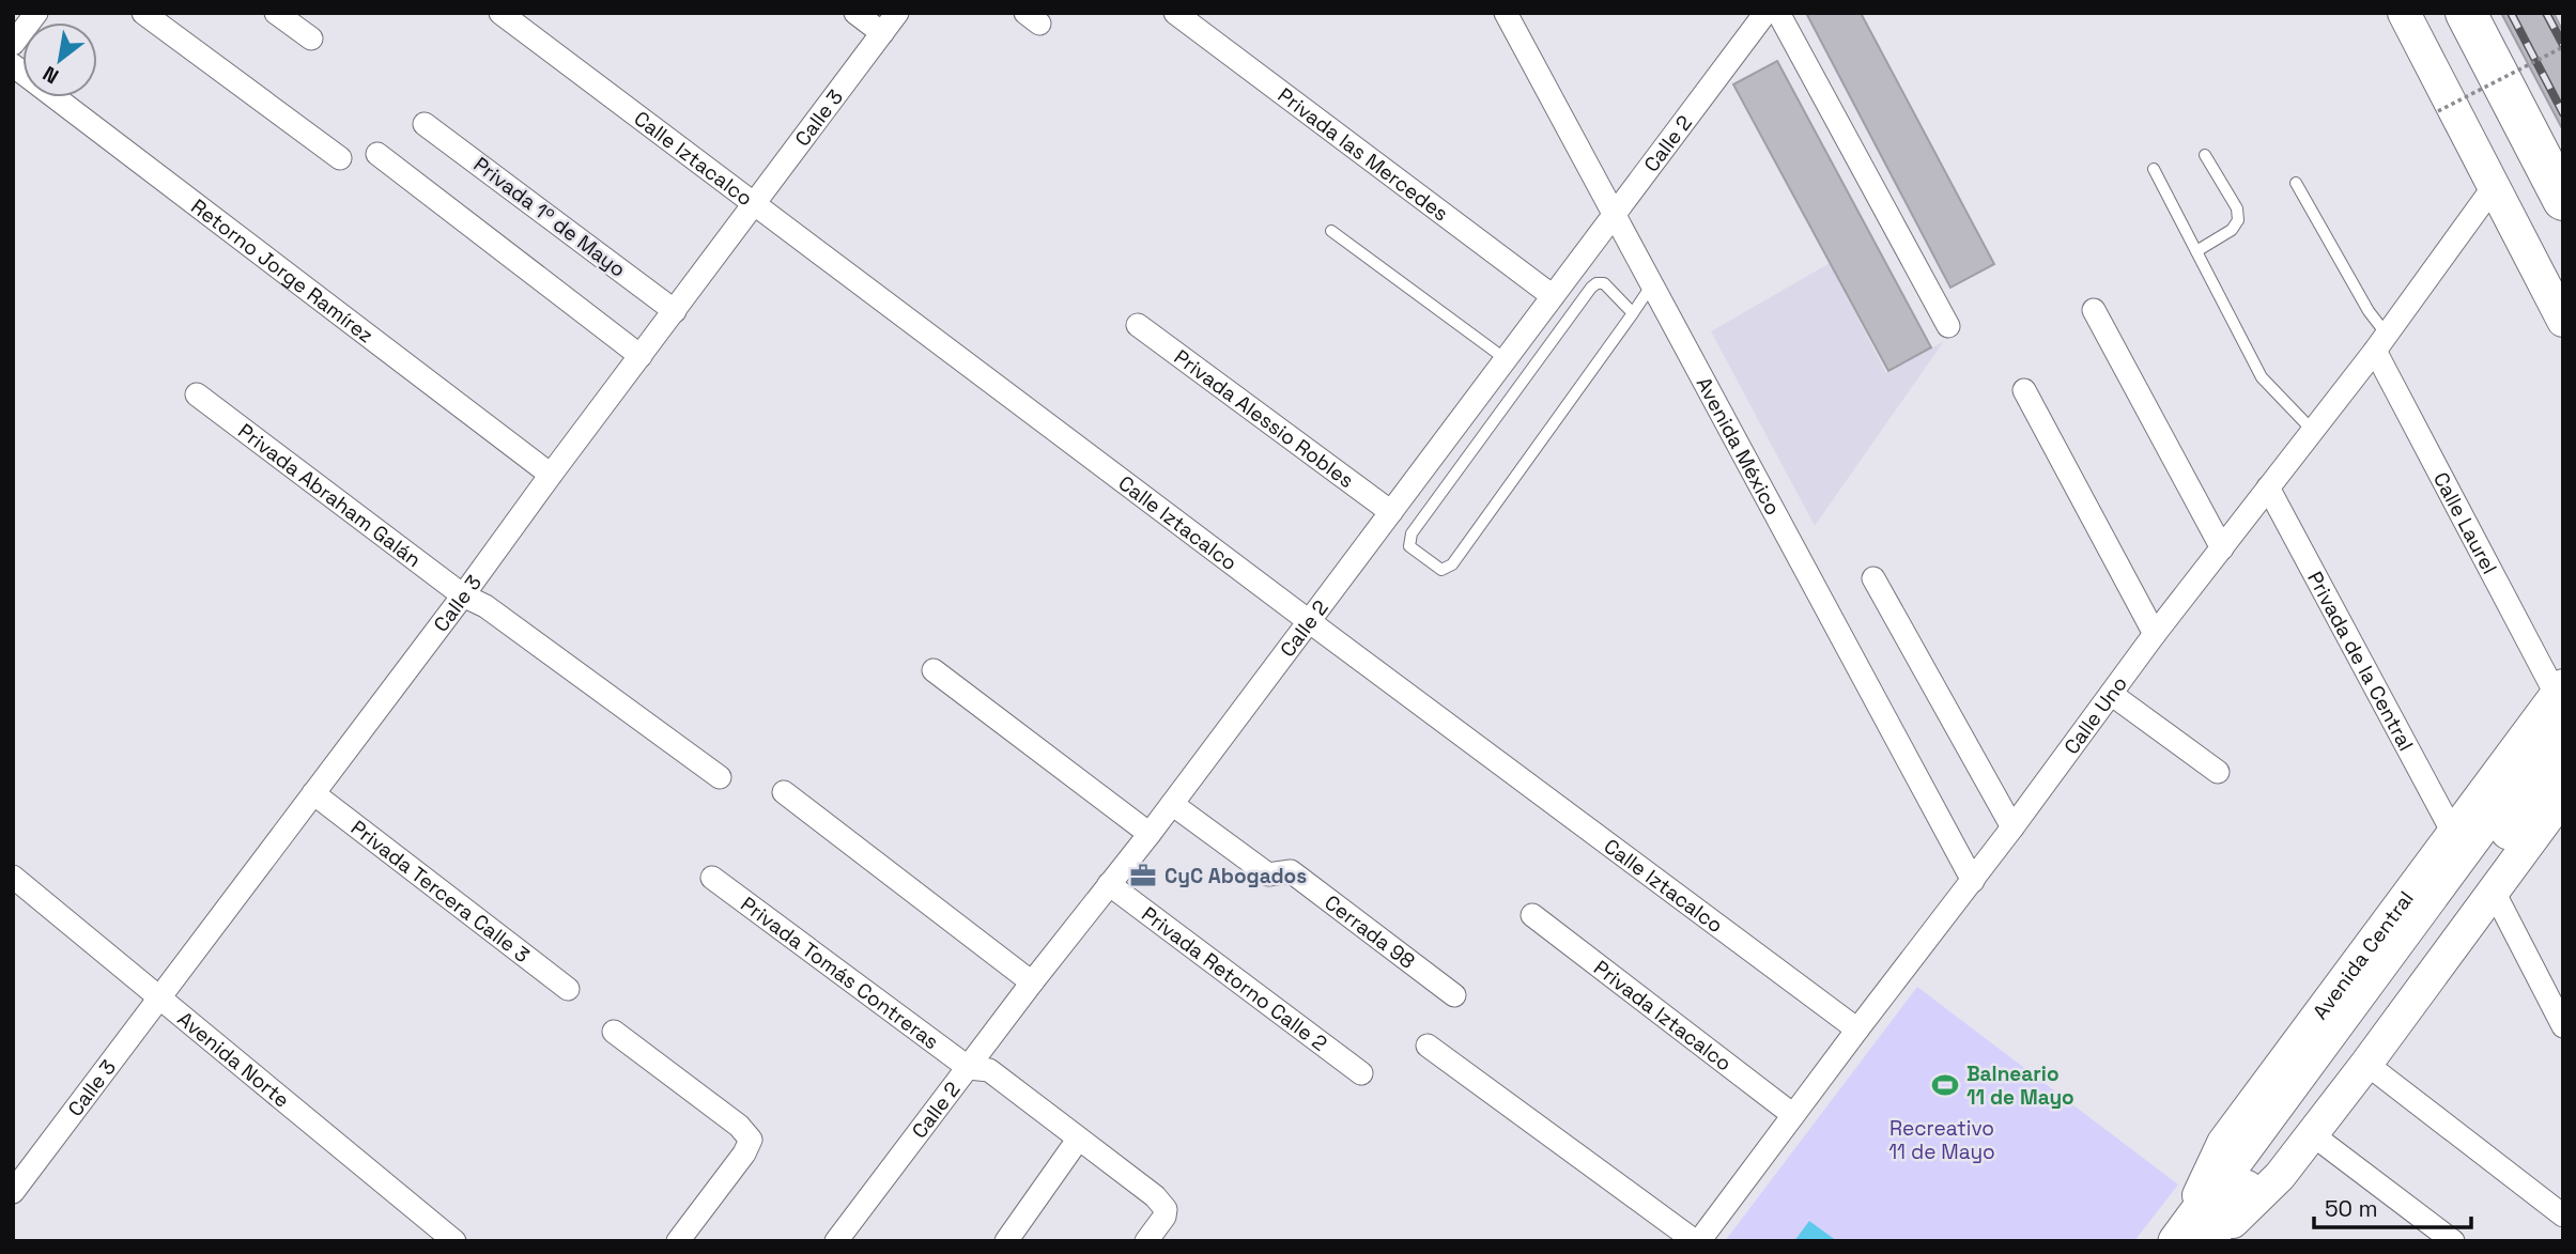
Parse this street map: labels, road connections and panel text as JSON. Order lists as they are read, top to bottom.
{
  "streets": {
    "main road": ["Avenida Central"],
    "street": [
      "Calle 3",
      "Calle 2",
      "Privada las Mercedes",
      "Calle Iztacalco",
      "Privada 1º de Mayo",
      "Retorno Jorge Ramírez",
      "Privada Alessio Robles",
      "Avenida México",
      "Privada Abraham Galán",
      "Calle Laurel",
      "Privada de la Central",
      "Calle Uno",
      "Privada Tercera Calle 3",
      "Cerrada 98",
      "Privada Tomás Contreras",
      "Privada Retorno Calle 2",
      "Privada Iztacalco",
      "Avenida Norte"
    ]
  },
  "crossings": [
    ["Calle 3", "Calle Iztacalco"],
    ["Calle 3", "Privada 1º de Mayo"],
    ["Calle 3", "Retorno Jorge Ramírez"],
    ["Calle 3", "Privada Abraham Galán"],
    ["Calle 3", "Privada Tercera Calle 3"],
    ["Calle 3", "Avenida Norte"],
    ["Calle 2", "Privada las Mercedes"],
    ["Calle 2", "Calle Iztacalco"],
    ["Calle 2", "Privada Alessio Robles"],
    ["Calle 2", "Avenida México"],
    ["Calle 2", "Cerrada 98"],
    ["Calle 2", "Privada Tomás Contreras"],
    ["Calle 2", "Privada Retorno Calle 2"],
    ["Calle Iztacalco", "Calle Uno"],
    ["Avenida México", "Calle Uno"],
    ["Calle Laurel", "Calle Uno"],
    ["Calle Laurel", "Avenida Central"],
    ["Privada de la Central", "Calle Uno"],
    ["Privada de la Central", "Avenida Central"],
    ["Calle Uno", "Privada Iztacalco"]
  ],
  "parks": ["Recreativo 11 de Mayo"],
  "places": {
    "office": ["CyC Abogados"],
    "sports": ["Balneario 11 de Mayo"]
  },
  "scale_bar": "50 m",
  "north": "bottom left"
}
